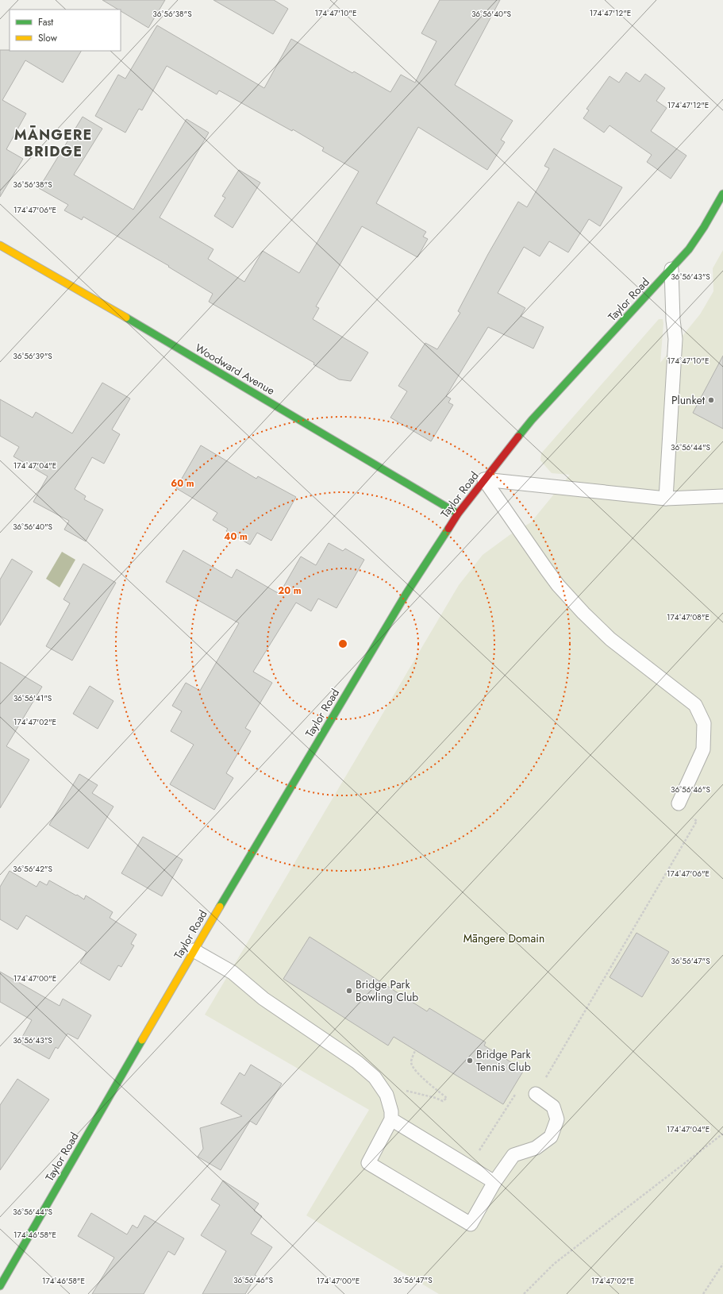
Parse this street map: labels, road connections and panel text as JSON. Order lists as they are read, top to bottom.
{
  "streets": {
    "street": ["Taylor Road", "Woodward Avenue"]
  },
  "crossings": [
    ["Taylor Road", "Woodward Avenue"]
  ],
  "districts": ["MĀNGERE BRIDGE"],
  "parks": ["Māngere Domain"],
  "places": ["Plunket", "Bridge Park Bowling Club", "Bridge Park Tennis Club"],
  "legend": ["Fast", "Slow"],
  "coordinates": [
    "174°47'10\"E",
    "174°47'12\"E",
    "36°56'38\"S",
    "36°56'40\"S",
    "174°47'06\"E",
    "36°56'43\"S",
    "36°56'39\"S",
    "36°56'44\"S",
    "174°47'04\"E",
    "174°47'08\"E",
    "36°56'41\"S",
    "174°47'02\"E",
    "36°56'46\"S",
    "36°56'42\"S",
    "36°56'47\"S",
    "174°47'00\"E",
    "174°46'58\"E"
  ],
  "rings": ["60 m", "40 m", "20 m"]
}
